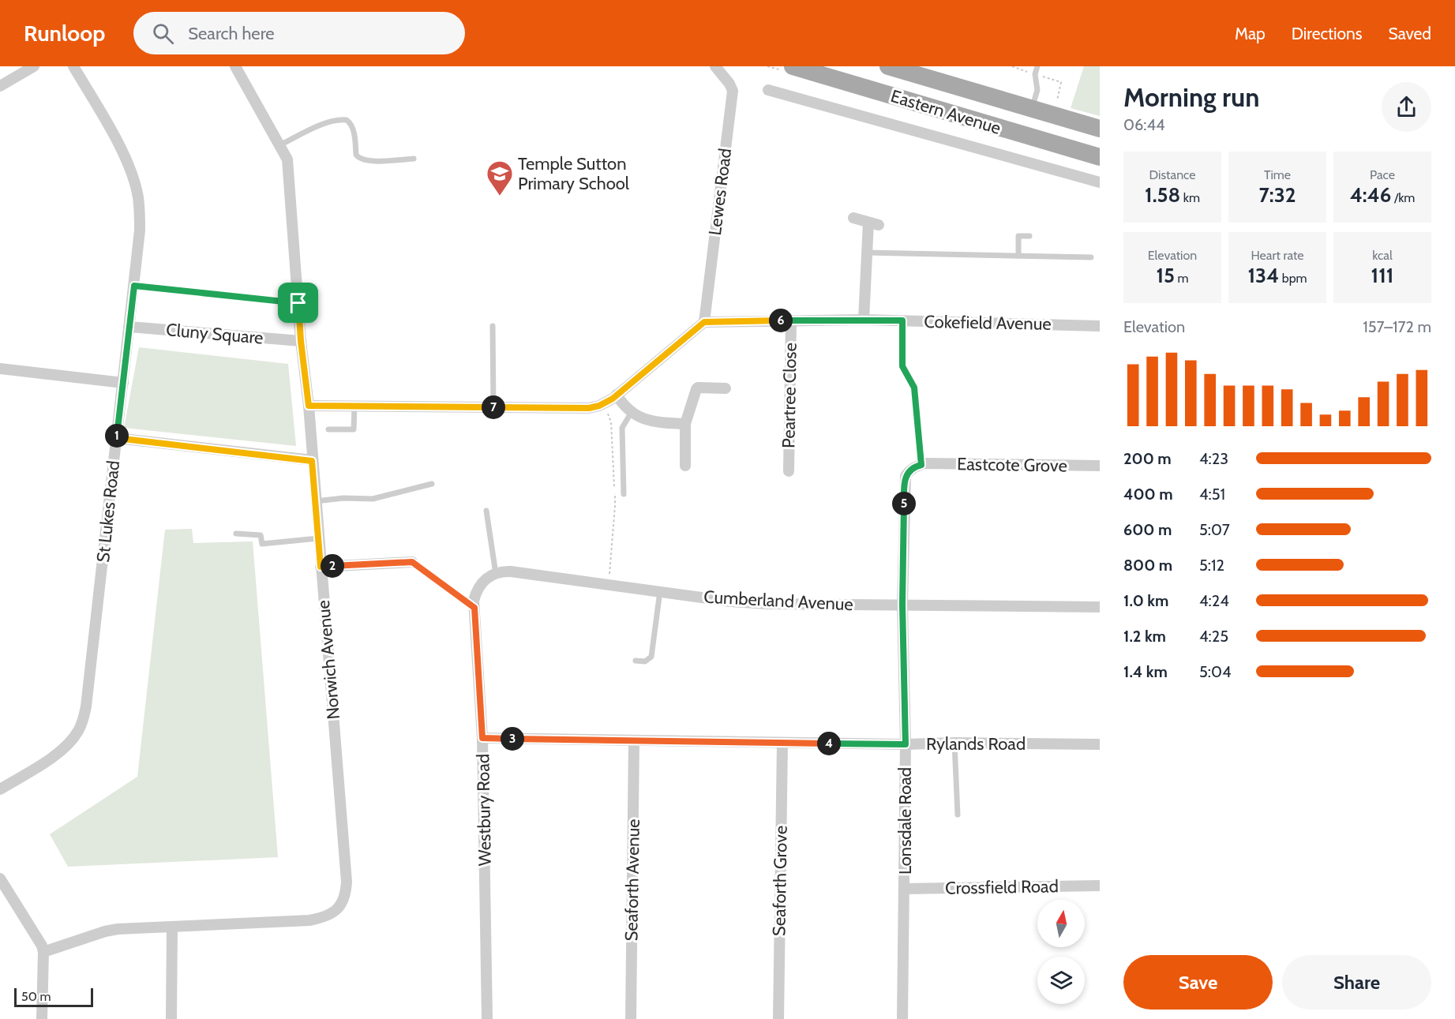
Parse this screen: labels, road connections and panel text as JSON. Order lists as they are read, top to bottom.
{
  "streets": {
    "main road": ["Eastern Avenue"],
    "street": [
      "Lewes Road",
      "Cokefield Avenue",
      "Cluny Square",
      "Peartree Close",
      "Eastcote Grove",
      "St Lukes Road",
      "Cumberland Avenue",
      "Norwich Avenue",
      "Rylands Road",
      "Westbury Road",
      "Lonsdale Road",
      "Seaforth Avenue",
      "Seaforth Grove",
      "Crossfield Road"
    ]
  },
  "crossings": [
    ["Lewes Road", "Cokefield Avenue"],
    ["Cokefield Avenue", "Peartree Close"],
    ["Cluny Square", "St Lukes Road"],
    ["Cluny Square", "Norwich Avenue"],
    ["Eastcote Grove", "Lonsdale Road"],
    ["Cumberland Avenue", "Lonsdale Road"],
    ["Rylands Road", "Westbury Road"],
    ["Rylands Road", "Lonsdale Road"],
    ["Rylands Road", "Seaforth Avenue"],
    ["Rylands Road", "Seaforth Grove"],
    ["Lonsdale Road", "Crossfield Road"]
  ],
  "places": {
    "school or university": ["Temple Sutton Primary School"]
  },
  "scale_bar": "50 m",
  "north": "top",
  "page": {
    "header": "Runloop",
    "search": "Search here",
    "nav": ["Map", "Directions", "Saved"],
    "heading": ["Morning run", "06:44"],
    "stats": [
      ["Distance", "1.58 km"],
      ["Time", "7:32"],
      ["Pace", "4:46 /km"],
      ["Elevation", "15 m"],
      ["Heart rate", "134 bpm"],
      ["kcal", "111"]
    ],
    "chart": ["Elevation", "157–172 m"],
    "pins": [
      "6",
      "7",
      "1",
      "5",
      "2",
      "3",
      "4"
    ],
    "list": [
      {
        "name": "200 m",
        "note": "4:23"
      },
      {
        "name": "400 m",
        "note": "4:51"
      },
      {
        "name": "600 m",
        "note": "5:07"
      },
      {
        "name": "800 m",
        "note": "5:12"
      },
      {
        "name": "1.0 km",
        "note": "4:24"
      },
      {
        "name": "1.2 km",
        "note": "4:25"
      },
      {
        "name": "1.4 km",
        "note": "5:04"
      }
    ],
    "buttons": ["Save", "Share"],
    "scale": "50 m"
  }
}
